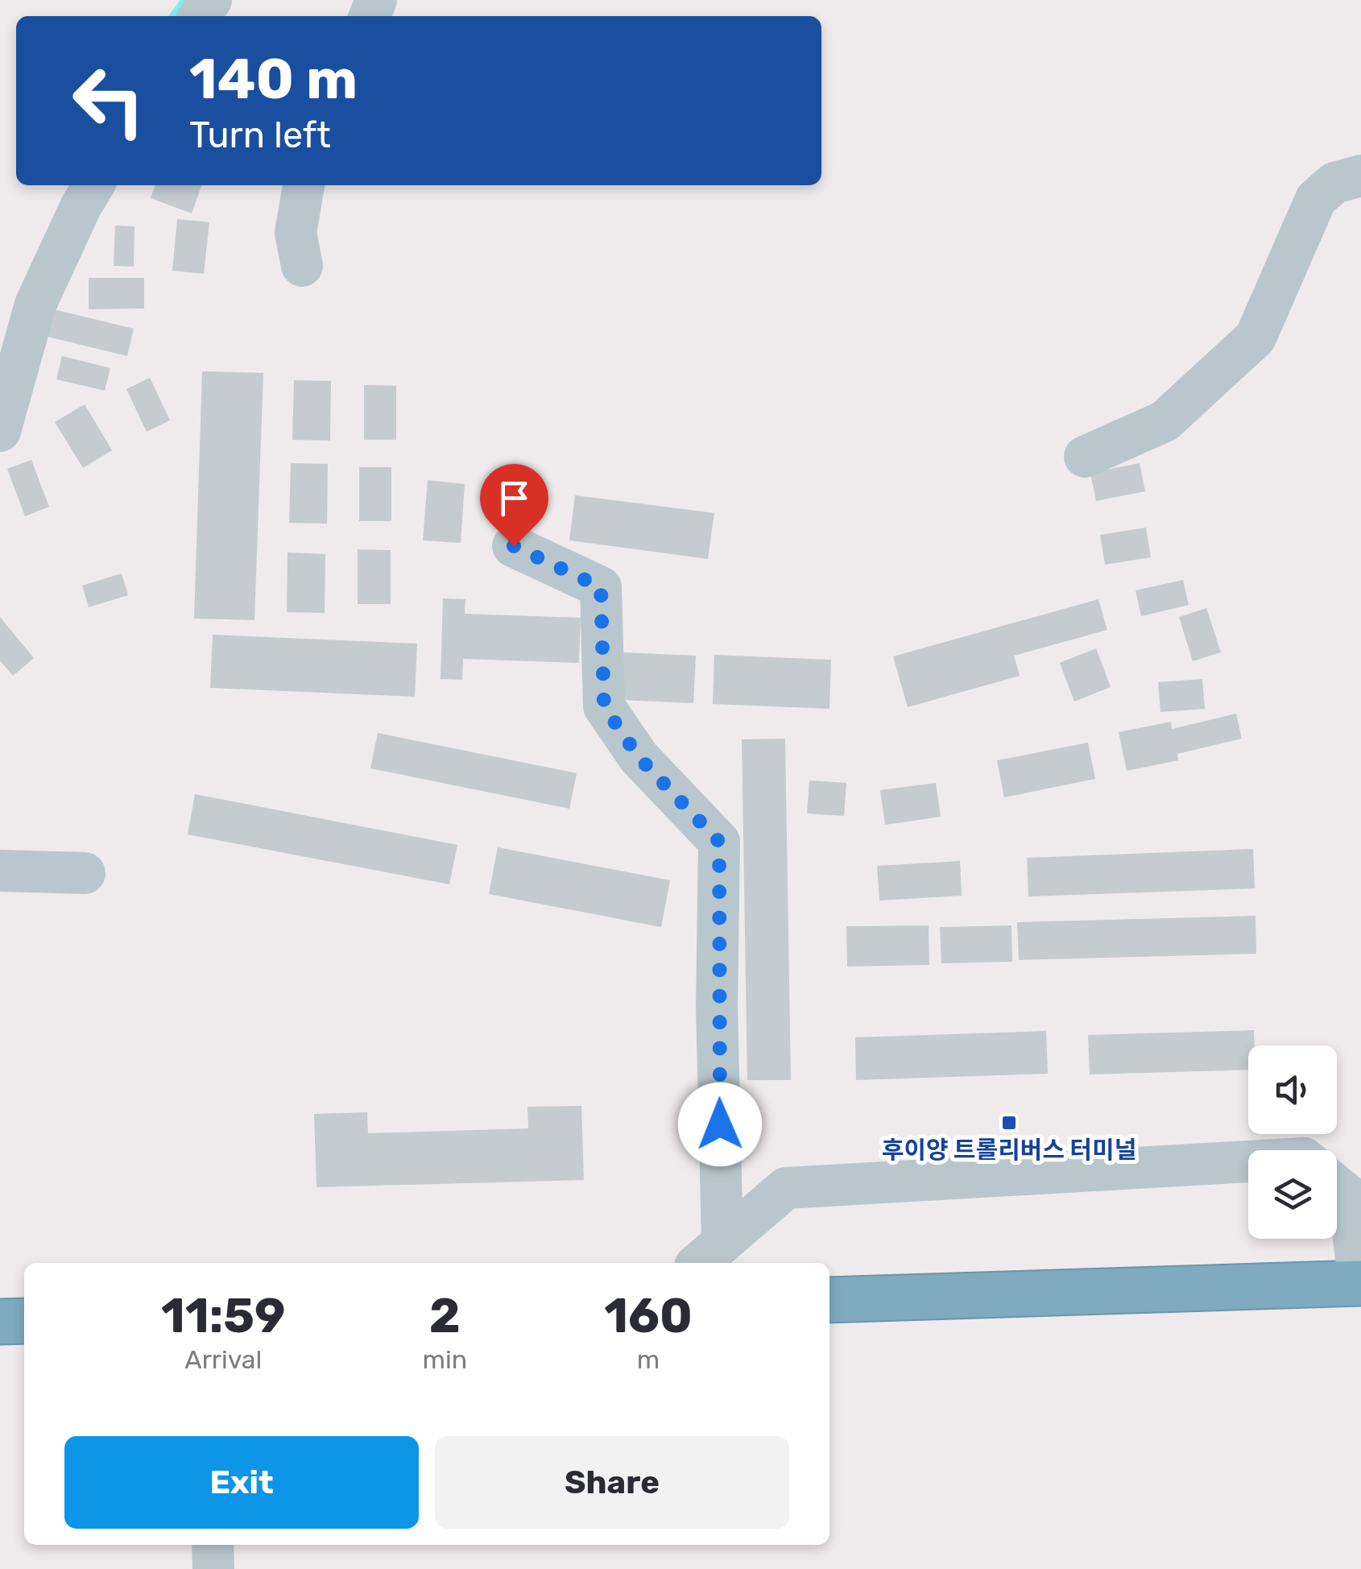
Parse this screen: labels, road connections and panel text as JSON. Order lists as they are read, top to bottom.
{
  "places": {
    "transit": ["후이양 트롤리버스 터미널"]
  },
  "page": {
    "turn": ["140 m", "Turn left"],
    "eta": [
      "11:59",
      "Arrival",
      "2",
      "min",
      "160",
      "m"
    ],
    "buttons": ["Exit", "Share"]
  }
}
